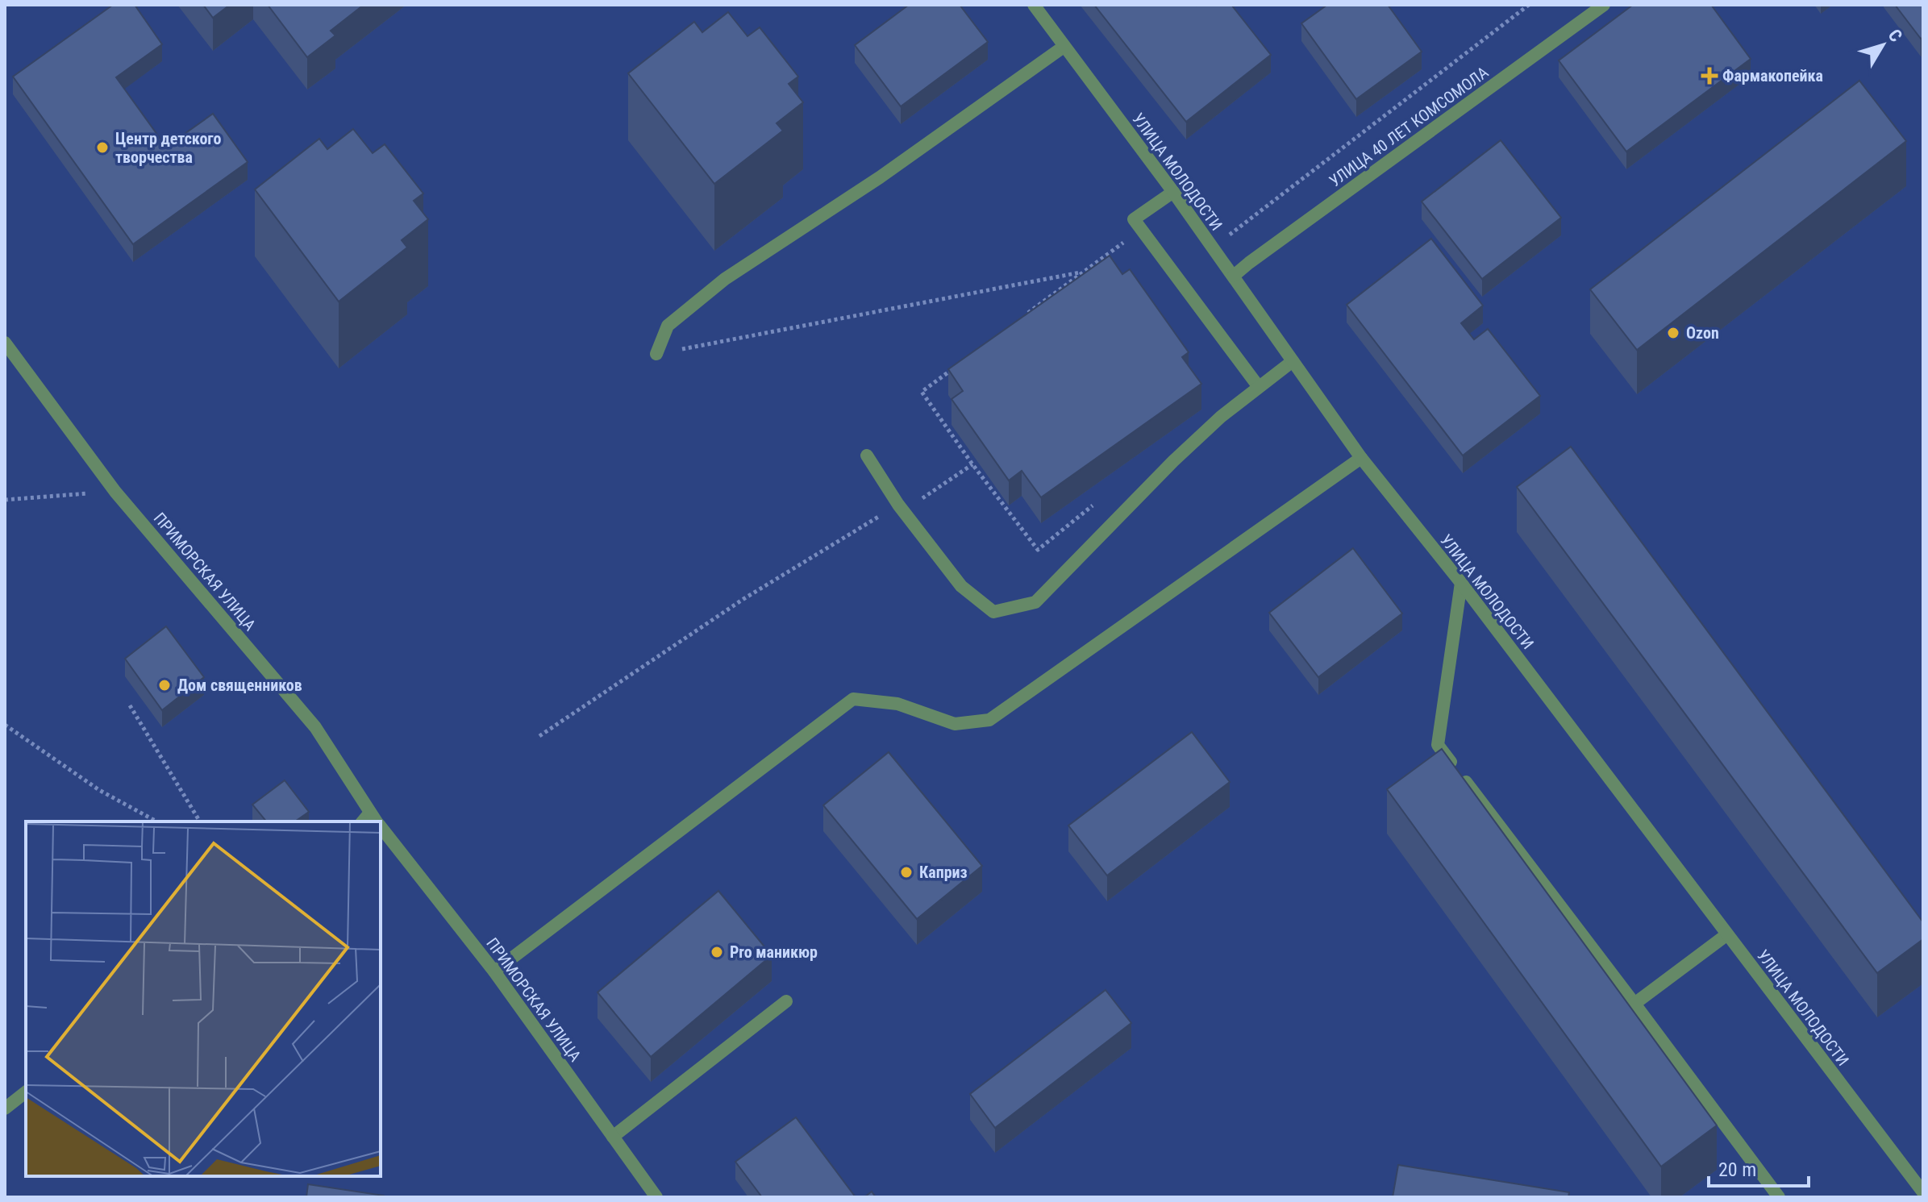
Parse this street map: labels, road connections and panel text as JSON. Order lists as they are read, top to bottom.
{
  "streets": {
    "street": ["УЛИЦА 40 ЛЕТ КОМСОМОЛА", "УЛИЦА МОЛОДОСТИ", "ПРИМОРСКАЯ УЛИЦА"]
  },
  "crossings": [
    ["УЛИЦА 40 ЛЕТ КОМСОМОЛА", "УЛИЦА МОЛОДОСТИ"]
  ],
  "places": {
    "health": ["Фармакопейка"],
    "other": [
      "Центр детского творчества",
      "Ozon",
      "Дом священников",
      "Каприз",
      "Pro маникюр"
    ]
  },
  "scale_bar": "20 m",
  "north": "top right"
}
